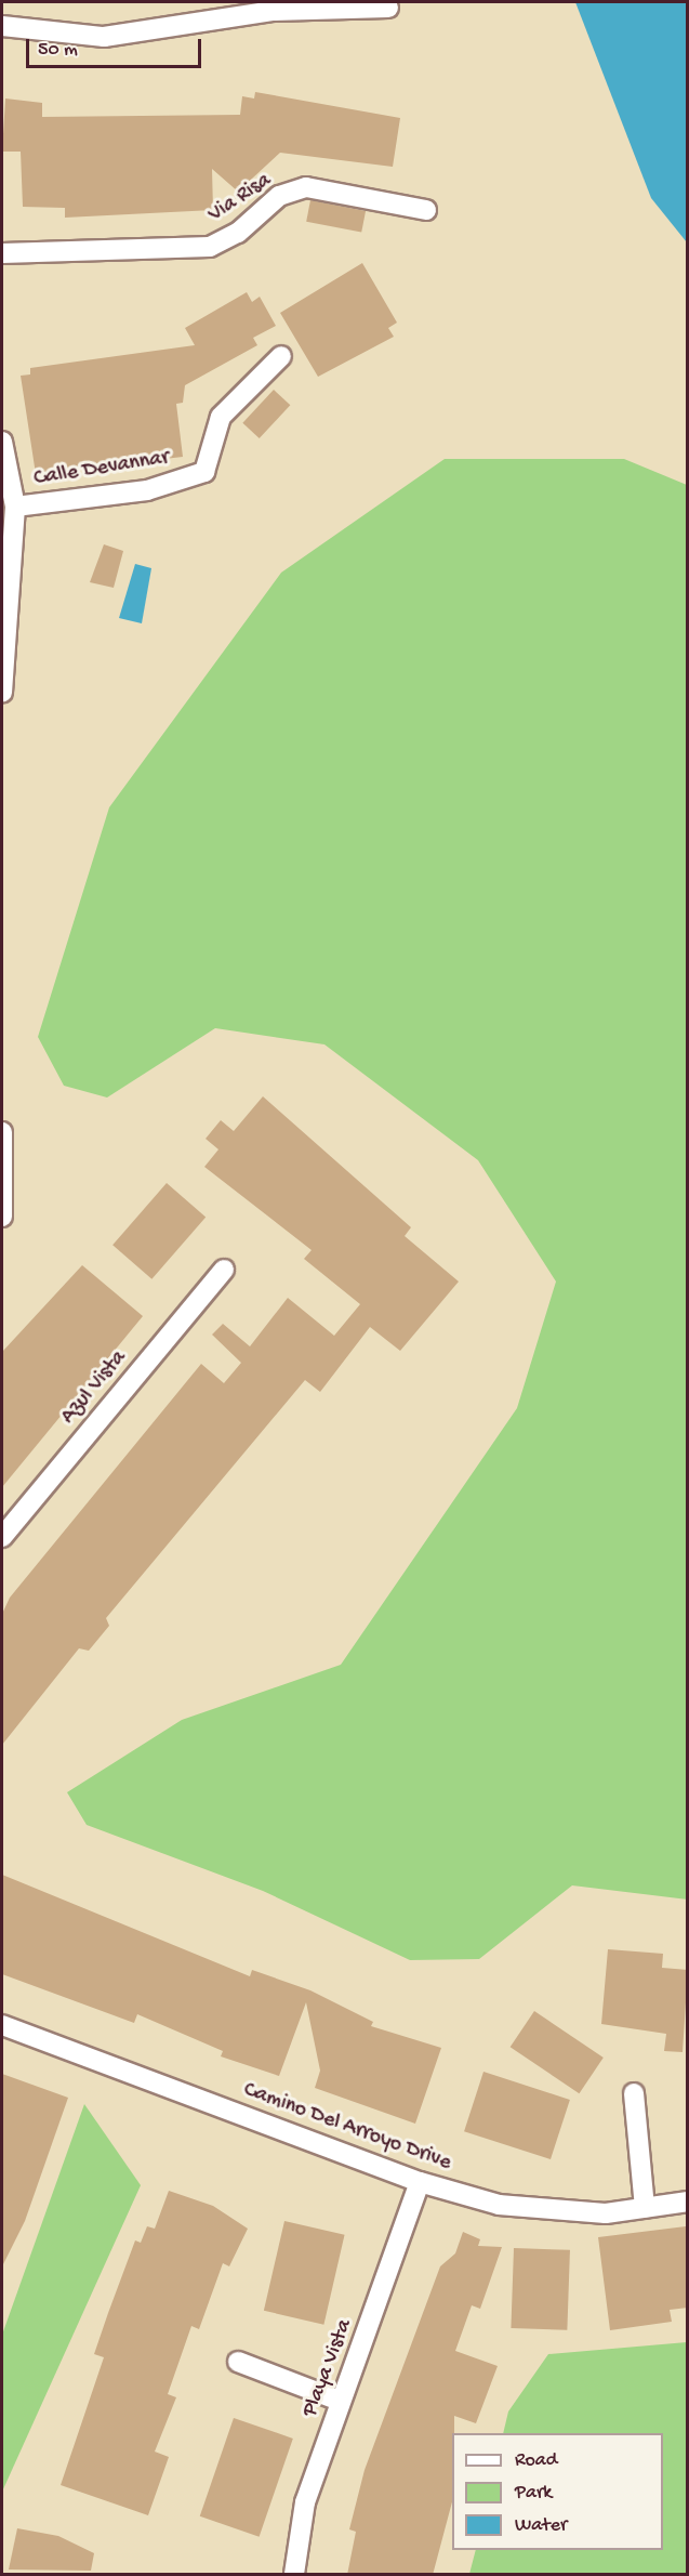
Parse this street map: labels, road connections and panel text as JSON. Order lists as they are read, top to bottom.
{
  "streets": {
    "street": [
      "Via Risa",
      "Calle Devannar",
      "Azul Vista",
      "Camino Del Arroyo Drive",
      "Playa Vista"
    ]
  },
  "crossings": [
    ["Camino Del Arroyo Drive", "Playa Vista"]
  ],
  "legend": ["Road", "Park", "Water"],
  "scale_bar": "50 m"
}
